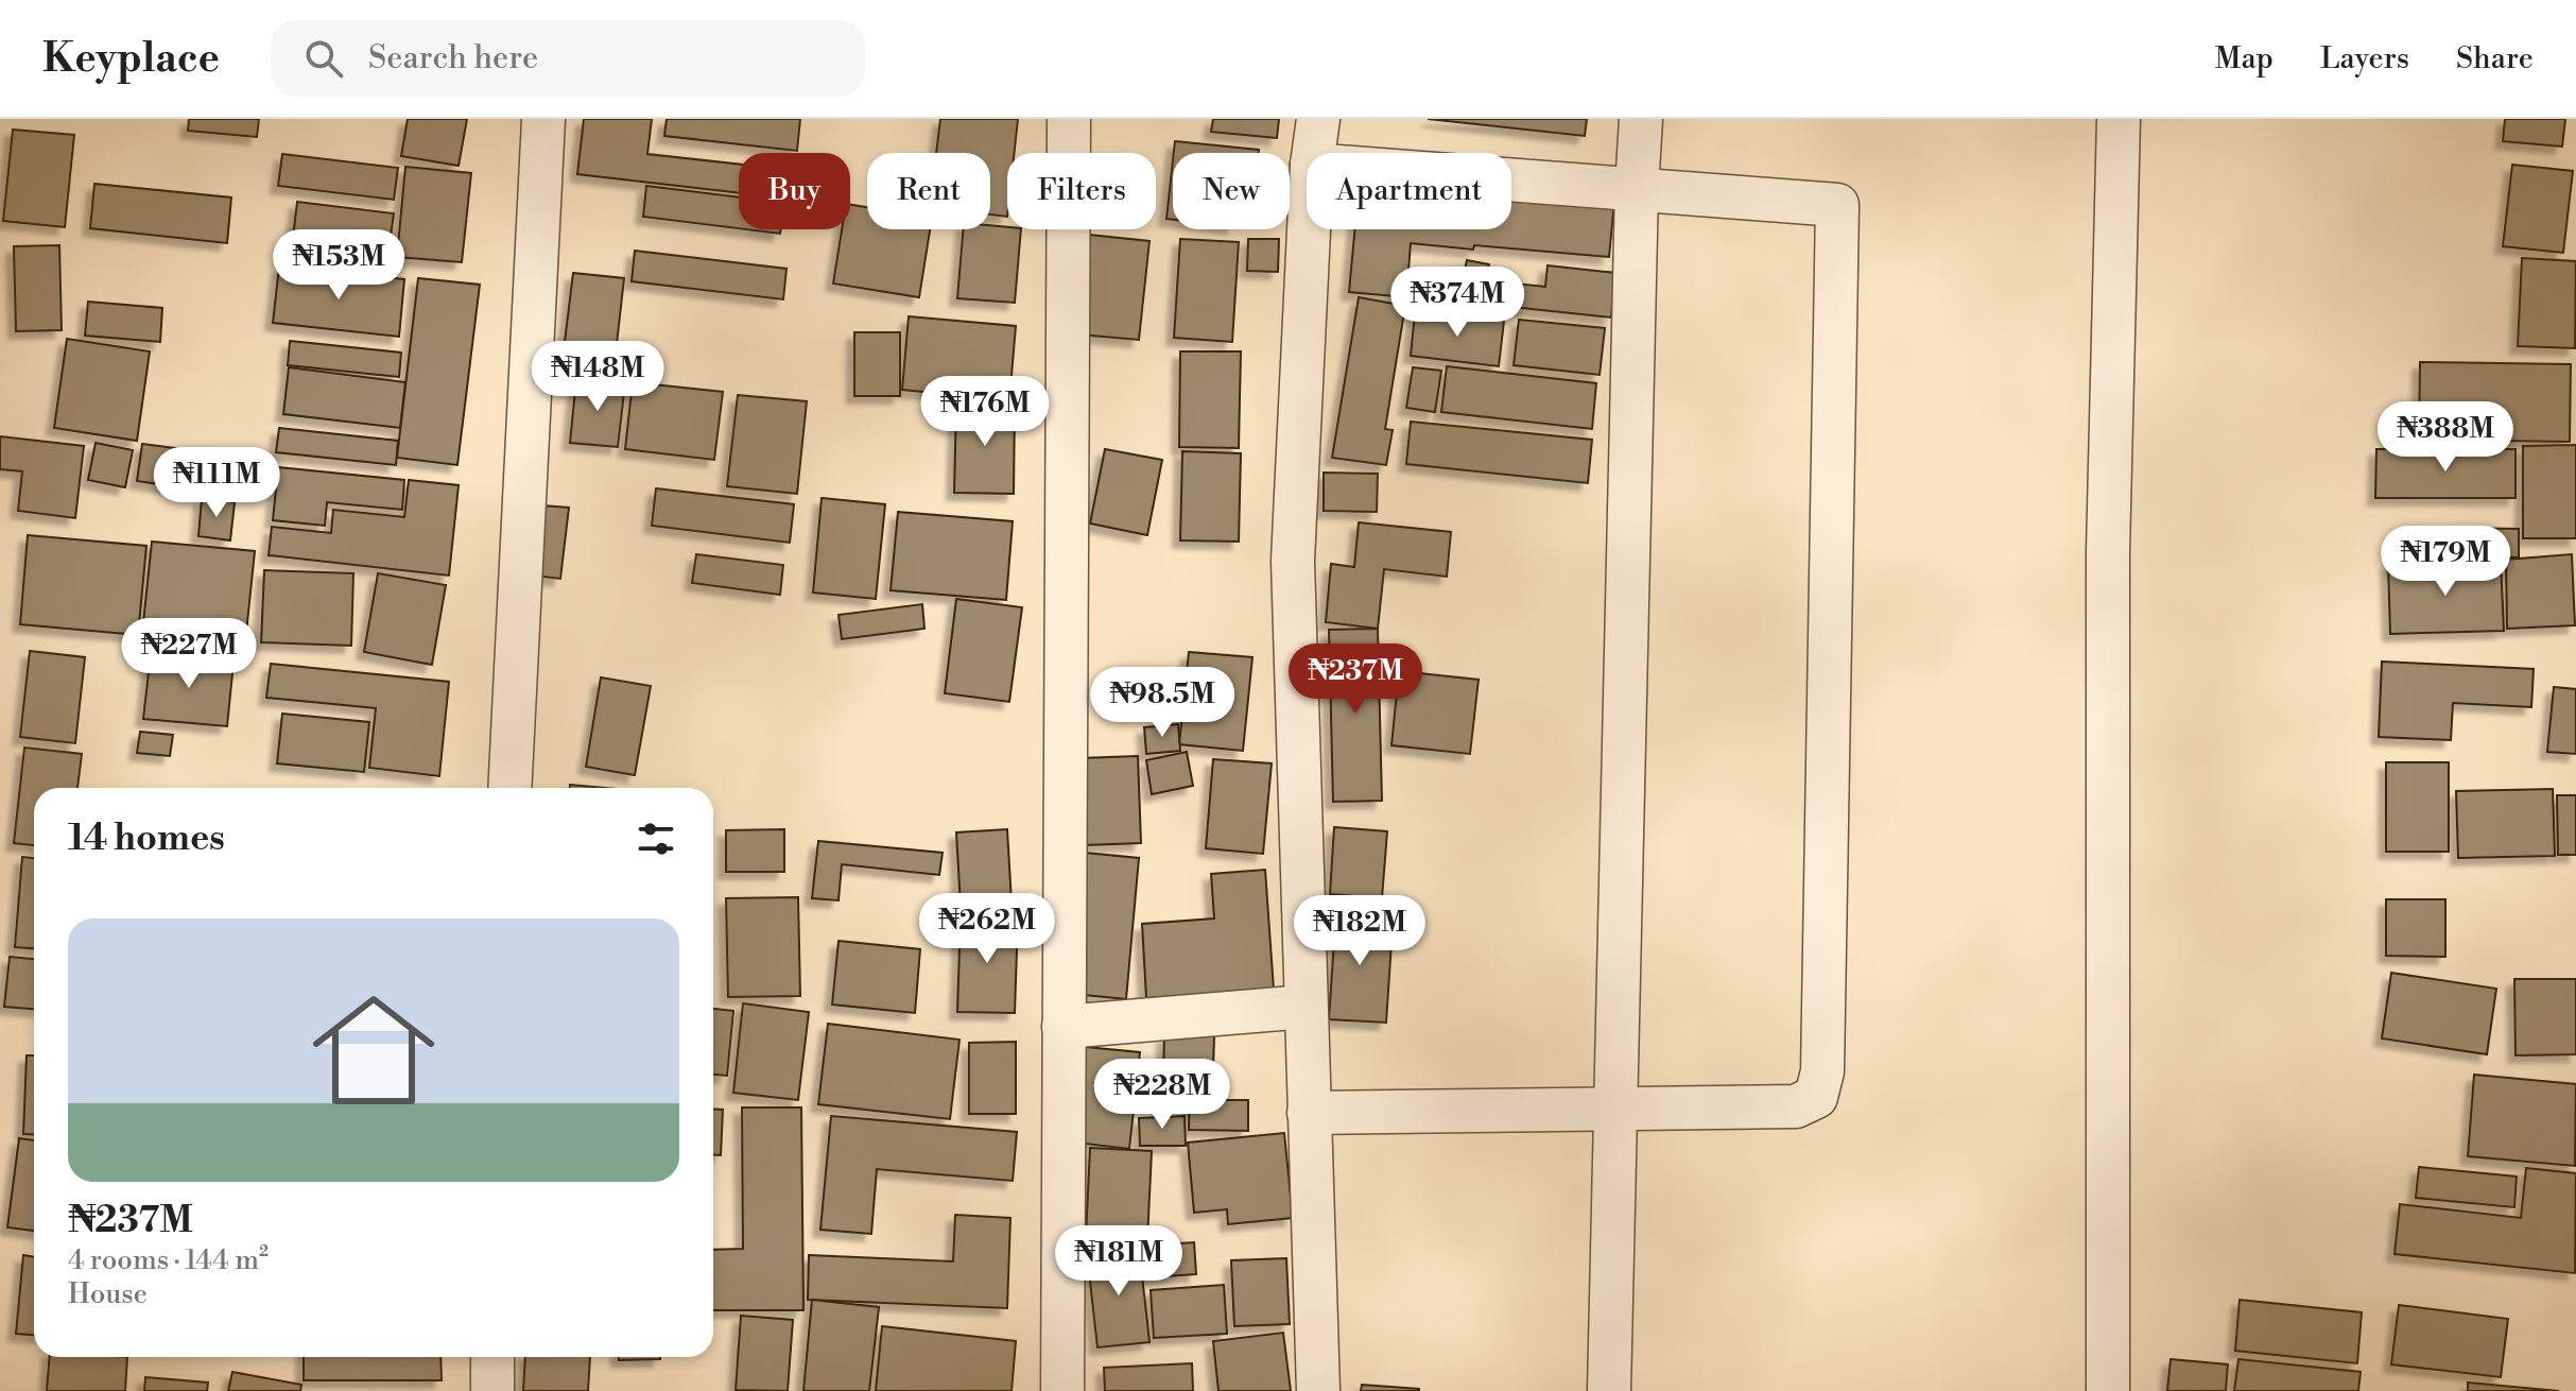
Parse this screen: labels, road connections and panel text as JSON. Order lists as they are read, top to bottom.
{
  "page": {
    "header": "Keyplace",
    "search": "Search here",
    "nav": ["Map", "Layers", "Share"],
    "chip": [
      "Buy",
      "Rent",
      "Filters",
      "New",
      "Apartment"
    ],
    "price": [
      "₦153M",
      "₦374M",
      "₦148M",
      "₦176M",
      "₦388M",
      "₦111M",
      "₦179M",
      "₦227M",
      "₦237M",
      "₦98.5M",
      "₦262M",
      "₦182M",
      "₦228M",
      "₦181M"
    ],
    "heading": "14 homes",
    "list": [
      {
        "name": "₦237M",
        "note": "4 rooms · 144 m² · House"
      }
    ]
  }
}
